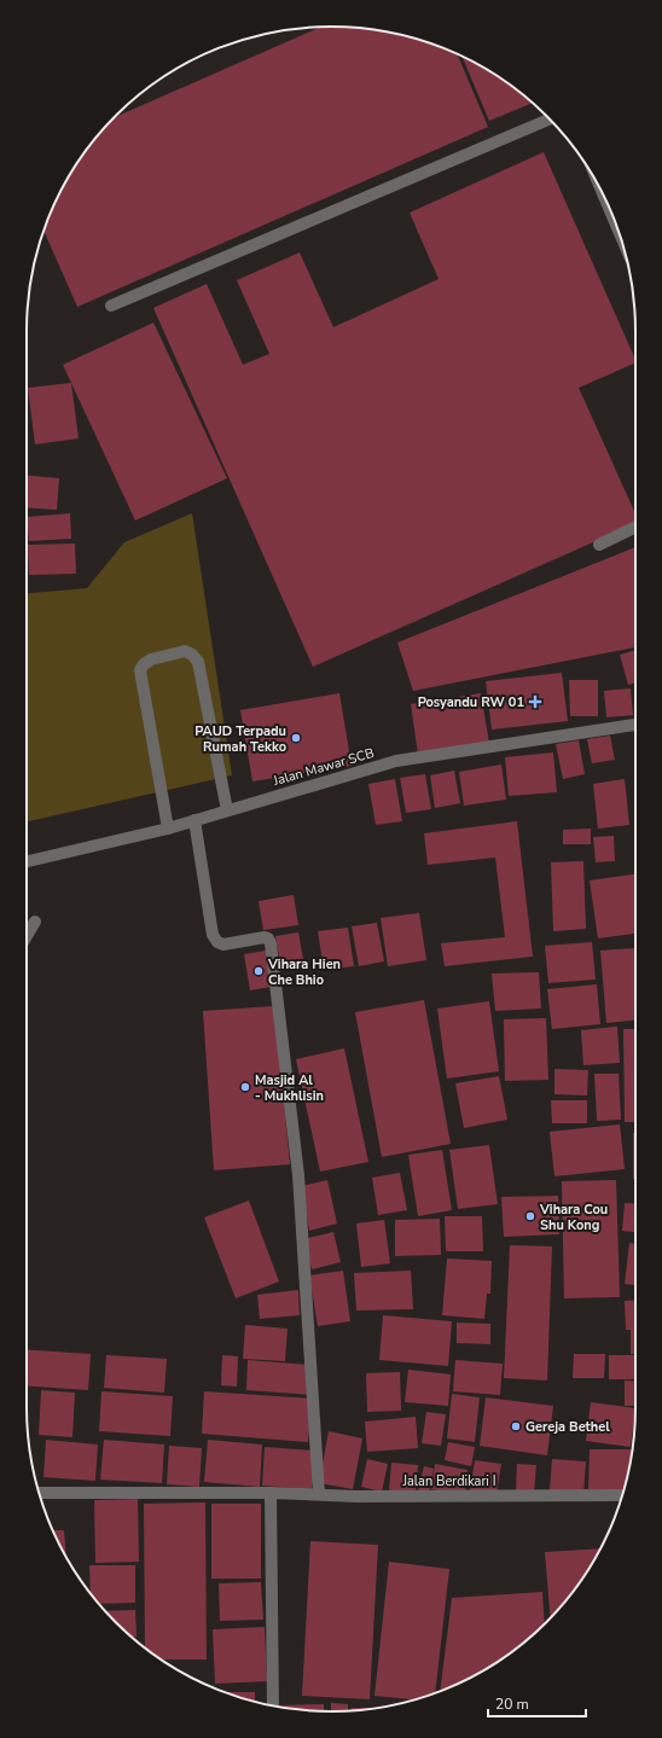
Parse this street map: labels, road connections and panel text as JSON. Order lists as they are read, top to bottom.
{
  "streets": {
    "street": ["Jalan Mawar SCB", "Jalan Berdikari I"]
  },
  "places": {
    "health": ["Posyandu RW 01"],
    "other": [
      "PAUD Terpadu Rumah Tekko",
      "Vihara Hien Che Bhio",
      "Masjid Al - Mukhlisin",
      "Vihara Cou Shu Kong",
      "Gereja Bethel"
    ]
  },
  "scale_bar": "20 m"
}
